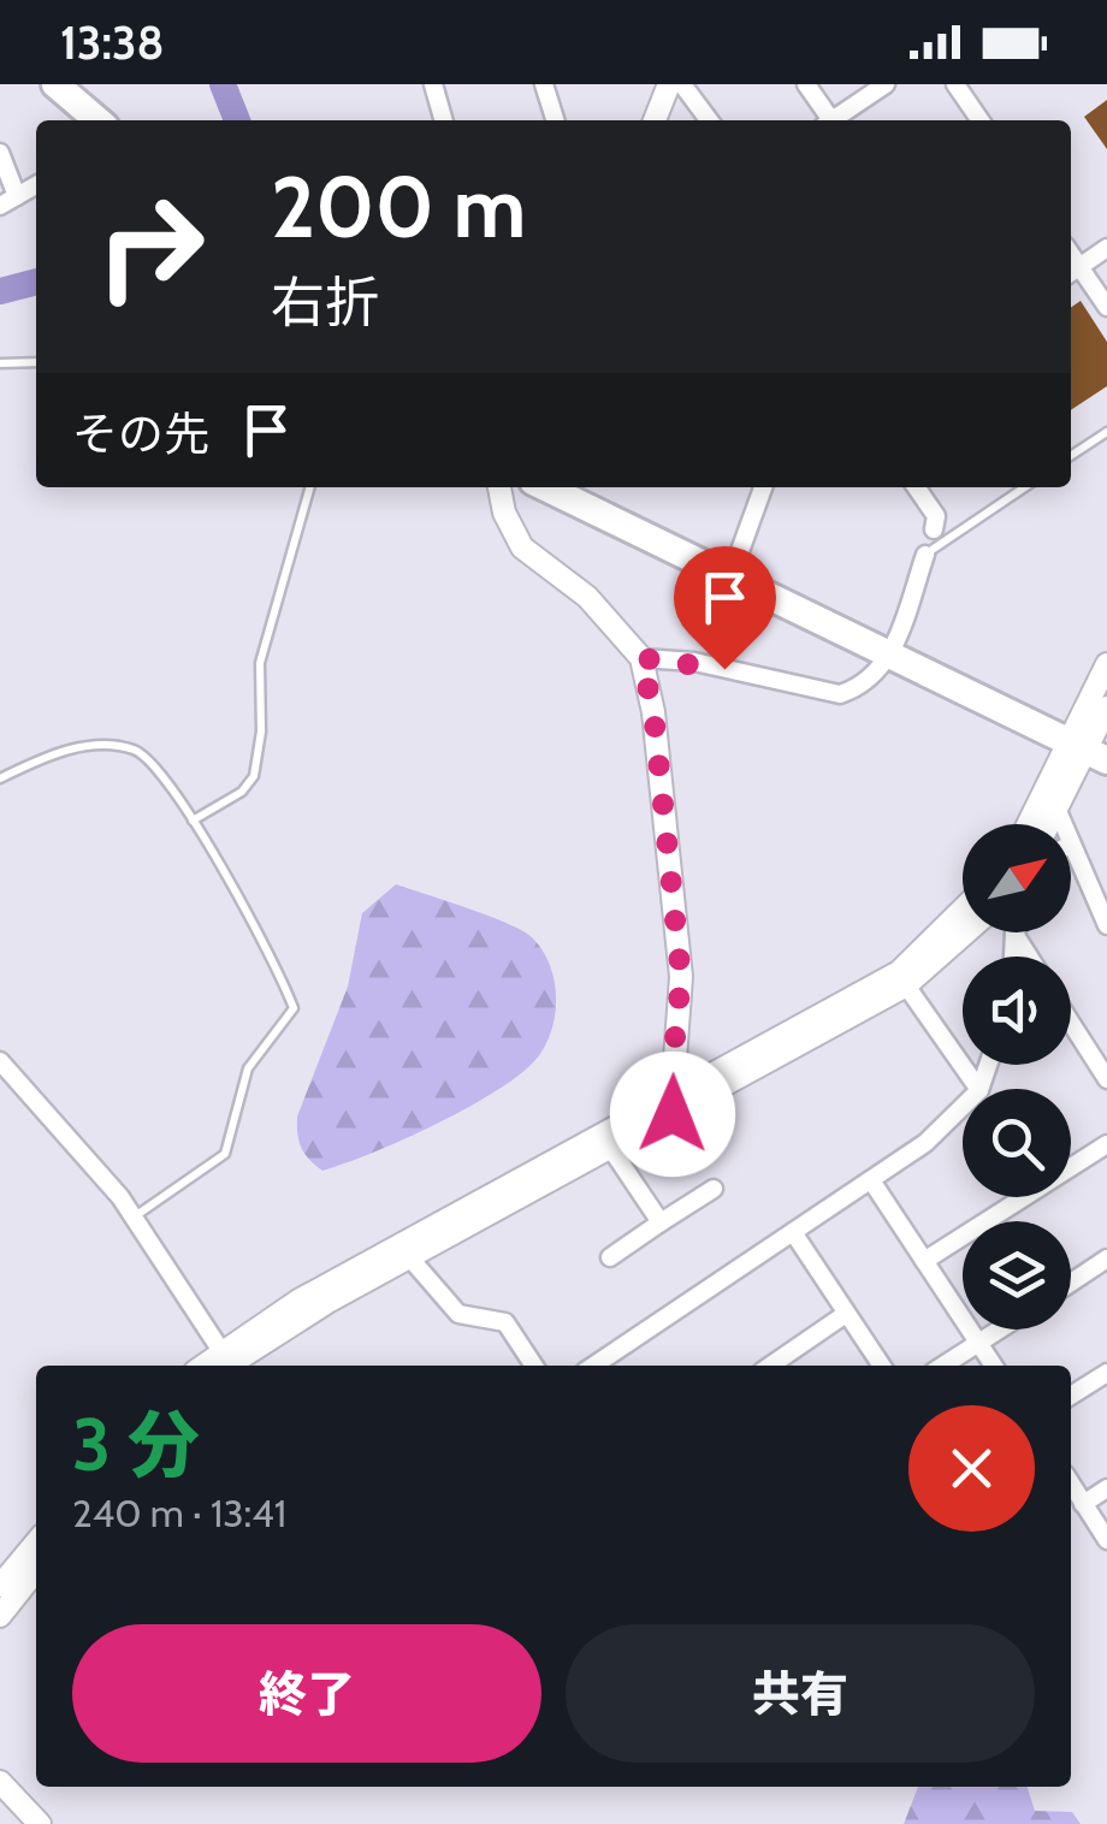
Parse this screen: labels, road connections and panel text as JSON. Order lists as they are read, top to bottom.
{
  "north": "top right",
  "page": {
    "status": "13:38",
    "turn": ["200 m", "右折"],
    "then": "その先",
    "heading": ["3 分", "240 m · 13:41"],
    "buttons": ["終了", "共有"]
  }
}
